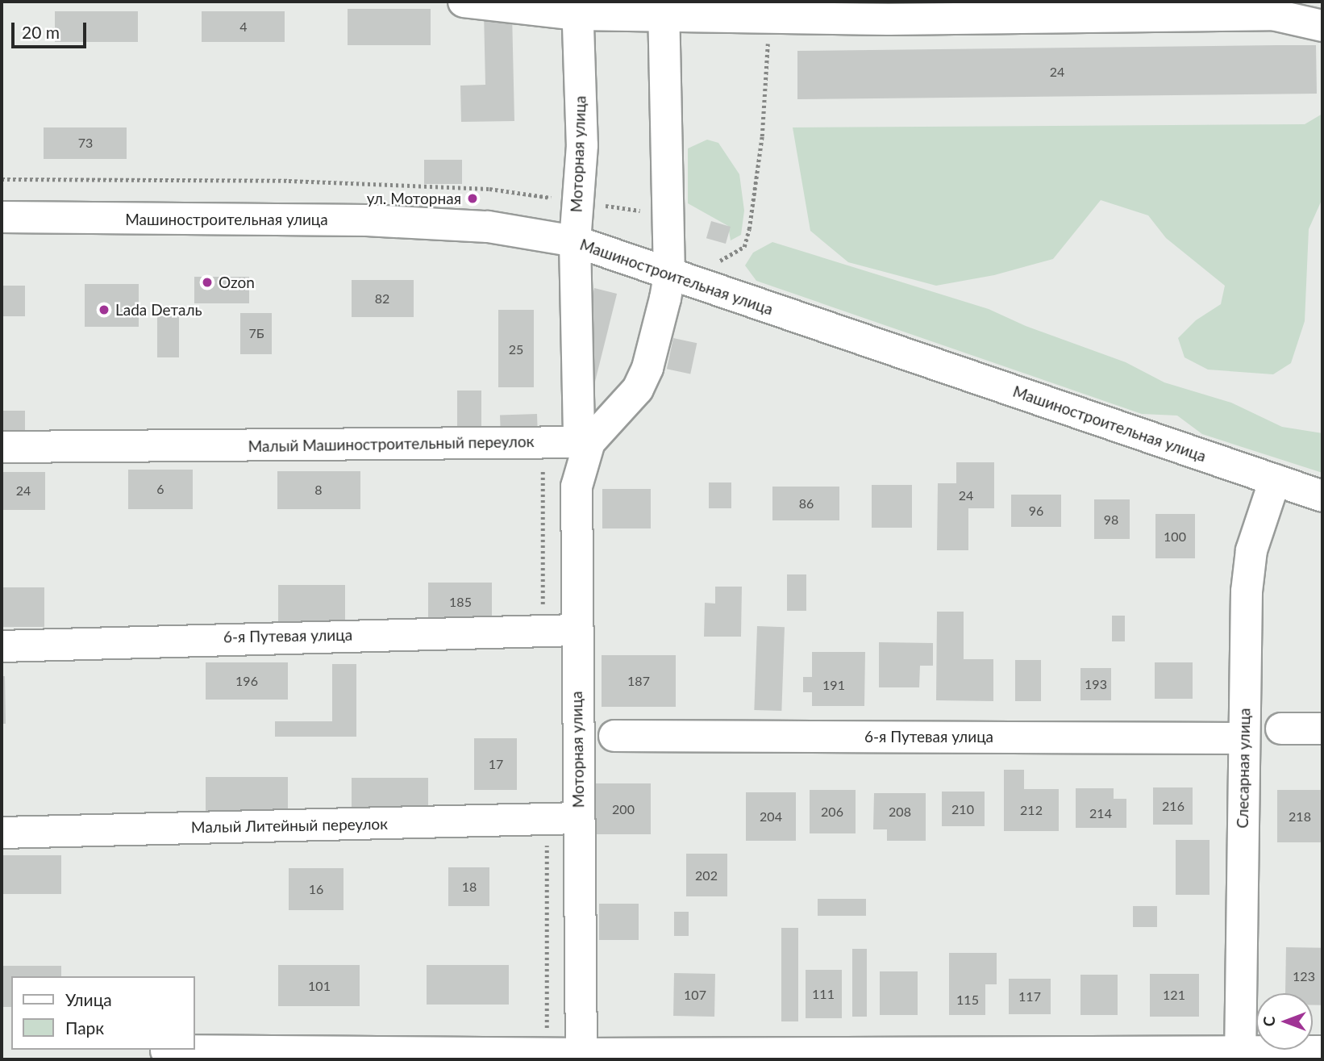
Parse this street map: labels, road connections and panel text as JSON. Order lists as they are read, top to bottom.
{
  "streets": {
    "street": [
      "Моторная улица",
      "Машиностроительная улица",
      "Малый Машиностроительный переулок",
      "6-я Путевая улица",
      "Слесарная улица",
      "Малый Литейный переулок"
    ]
  },
  "crossings": [
    ["Моторная улица", "Машиностроительная улица"],
    ["Моторная улица", "Малый Машиностроительный переулок"],
    ["Моторная улица", "6-я Путевая улица"],
    ["Моторная улица", "Малый Литейный переулок"],
    ["Машиностроительная улица", "Слесарная улица"],
    ["6-я Путевая улица", "Слесарная улица"]
  ],
  "places": ["ул. Моторная", "Ozon", "Lada Dеталь"],
  "house_numbers": [
    "4",
    "24",
    "73",
    "82",
    "7Б",
    "25",
    "6",
    "8",
    "24",
    "24",
    "86",
    "96",
    "98",
    "100",
    "185",
    "196",
    "187",
    "193",
    "191",
    "17",
    "216",
    "200",
    "210",
    "212",
    "206",
    "208",
    "214",
    "204",
    "218",
    "202",
    "18",
    "16",
    "123",
    "101",
    "111",
    "107",
    "121",
    "117",
    "115"
  ],
  "legend": ["Улица", "Парк"],
  "scale_bar": "20 m",
  "north": "left"
}
